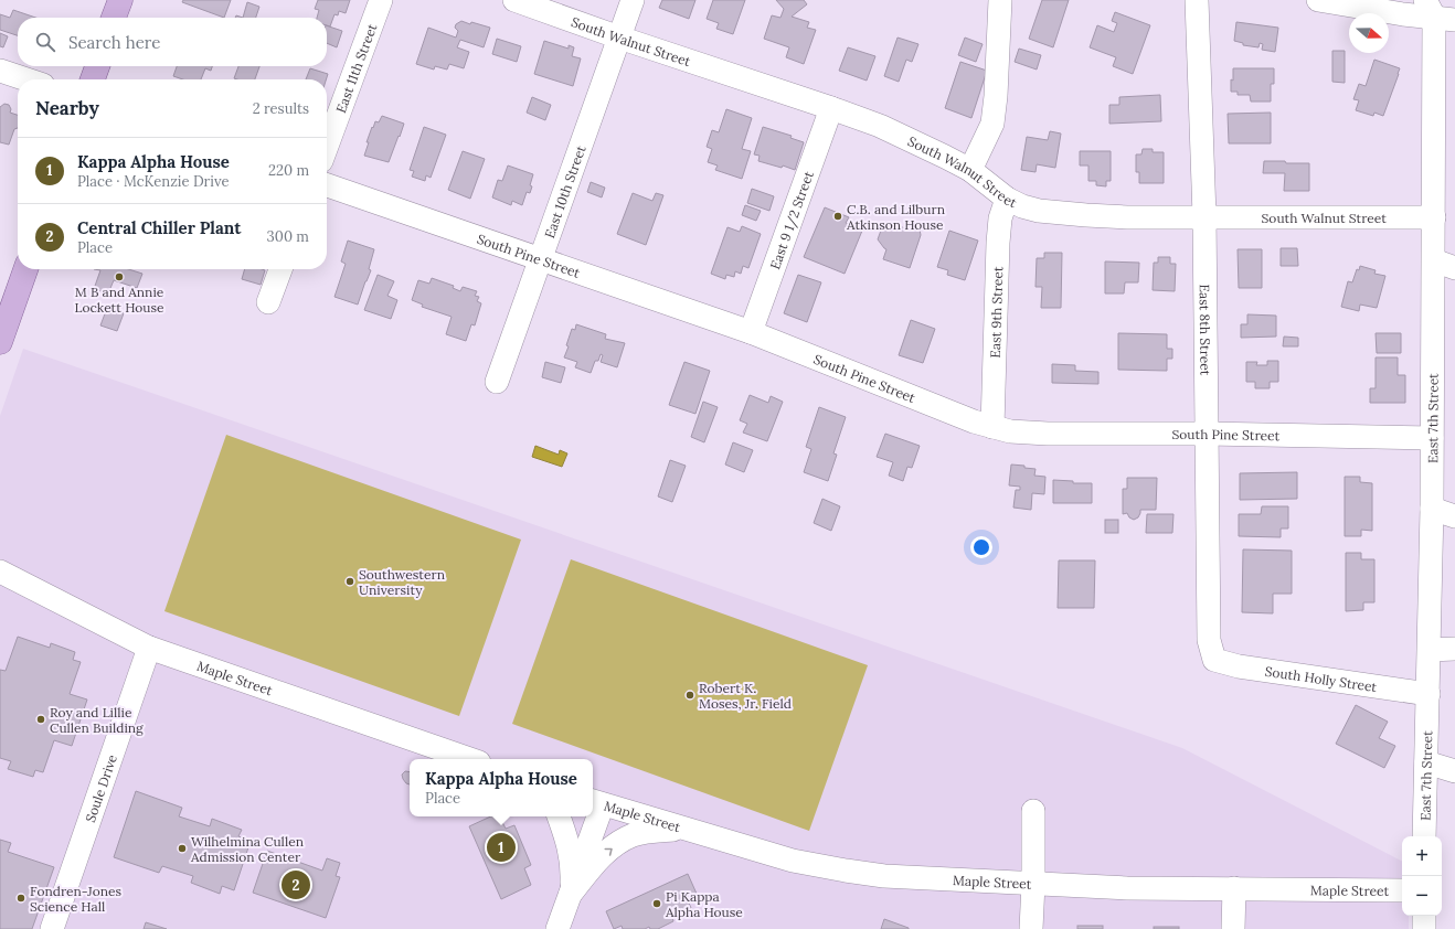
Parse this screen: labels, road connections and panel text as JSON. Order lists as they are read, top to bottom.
{
  "streets": {
    "street": [
      "South Walnut Street",
      "East 11th Street",
      "East 10th Street",
      "East 9 1/2 Street",
      "South Pine Street",
      "East 9th Street",
      "East 8th Street",
      "East 7th Street",
      "Maple Street",
      "South Holly Street",
      "Soule Drive"
    ]
  },
  "crossings": [
    ["South Walnut Street", "East 10th Street"],
    ["South Walnut Street", "East 9 1/2 Street"],
    ["South Walnut Street", "East 9th Street"],
    ["South Walnut Street", "East 8th Street"],
    ["South Walnut Street", "East 7th Street"],
    ["East 10th Street", "South Pine Street"],
    ["East 9 1/2 Street", "South Pine Street"],
    ["South Pine Street", "East 9th Street"],
    ["South Pine Street", "East 8th Street"],
    ["South Pine Street", "East 7th Street"],
    ["East 8th Street", "South Holly Street"],
    ["East 7th Street", "South Holly Street"],
    ["Maple Street", "Soule Drive"]
  ],
  "places": [
    "C.B. and Lilburn Atkinson House",
    "M B and Annie Lockett House",
    "Southwestern University",
    "Robert K. Moses, Jr. Field",
    "Roy and Lillie Cullen Building",
    "Wilhelmina Cullen Admission Center",
    "Fondren-Jones Science Hall",
    "Pi Kappa Alpha House"
  ],
  "north": "right",
  "page": {
    "search": "Search here",
    "heading": ["Nearby", "2 results"],
    "list": [
      {
        "mark": "1",
        "name": "Kappa Alpha House",
        "note": "Place · McKenzie Drive",
        "value": "220 m"
      },
      {
        "mark": "2",
        "name": "Central Chiller Plant",
        "note": "Place",
        "value": "300 m"
      }
    ],
    "popup": ["Kappa Alpha House", "Place"],
    "pins": ["1", "2"],
    "map_buttons": ["+", "−"]
  }
}
